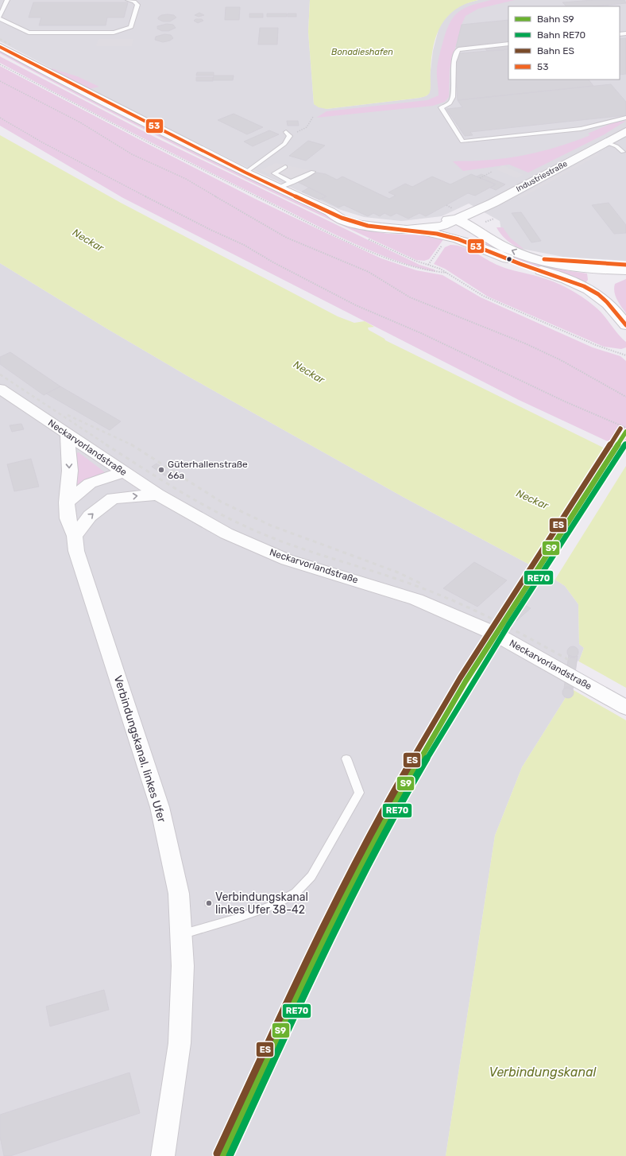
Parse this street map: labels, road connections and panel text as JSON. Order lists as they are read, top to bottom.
{
  "streets": {
    "street": ["Industriestraße", "Neckarvorlandstraße", "Verbindungskanal, linkes Ufer"]
  },
  "crossings": [
    ["Neckarvorlandstraße", "Verbindungskanal, linkes Ufer"]
  ],
  "water": ["Bonadieshafen", "Neckar", "Verbindungskanal"],
  "places": ["Güterhallenstraße 66a", "Verbindungskanal linkes Ufer 38-42"],
  "lines": [
    "transit line 53",
    "rail line ES",
    "rail line S9",
    "rail line RE70"
  ],
  "legend": [
    "Bahn S9",
    "Bahn RE70",
    "Bahn ES",
    "53"
  ]
}
